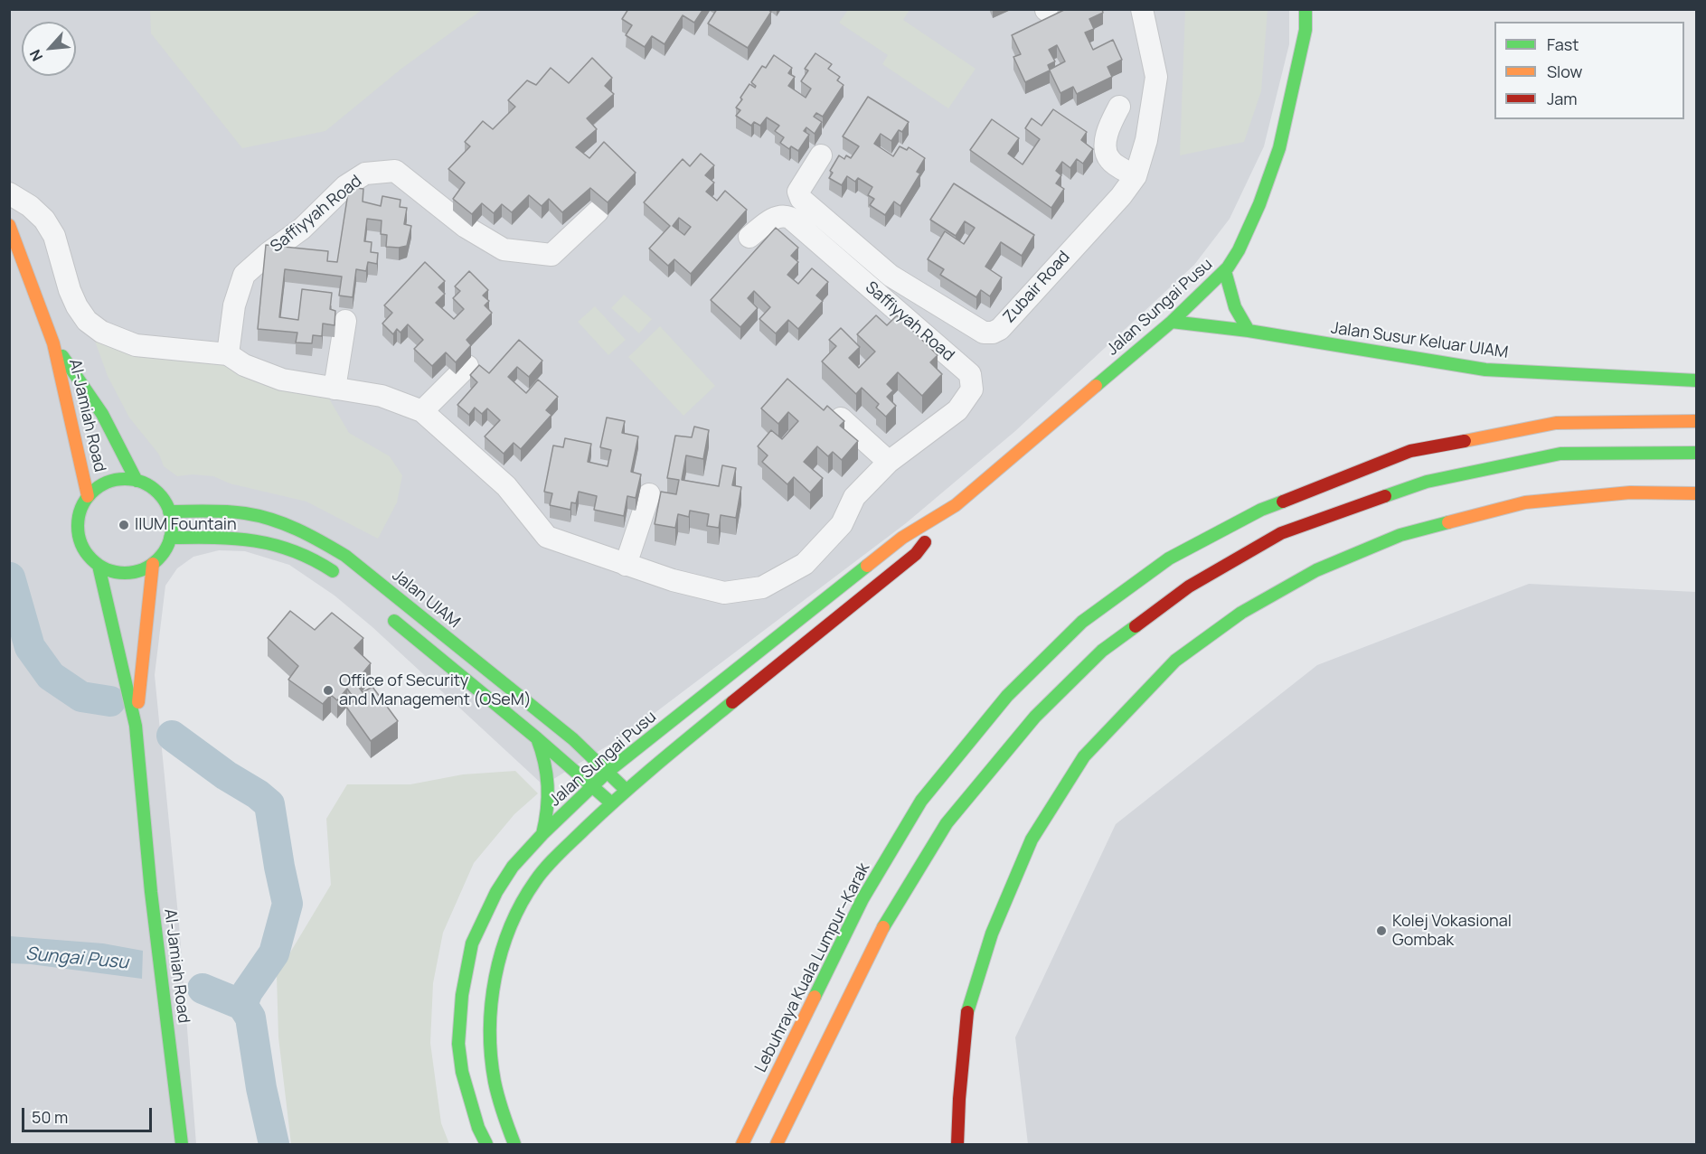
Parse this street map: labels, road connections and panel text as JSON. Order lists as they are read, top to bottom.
{
  "streets": {
    "main road": [
      "Jalan Sungai Pusu",
      "Jalan Susur Keluar UIAM",
      "Al-Jamiah Road",
      "Jalan UIAM",
      "Lebuhraya Kuala Lumpur–Karak"
    ],
    "street": ["Saffiyyah Road", "Zubair Road"]
  },
  "crossings": [
    ["Jalan Sungai Pusu", "Jalan Susur Keluar UIAM"],
    ["Jalan Sungai Pusu", "Jalan UIAM"],
    ["Al-Jamiah Road", "Jalan UIAM"]
  ],
  "water": ["Sungai Pusu"],
  "places": ["IIUM Fountain", "Office of Security and Management (OSeM)", "Kolej Vokasional Gombak"],
  "legend": ["Fast", "Slow", "Jam"],
  "scale_bar": "50 m",
  "north": "bottom left"
}
